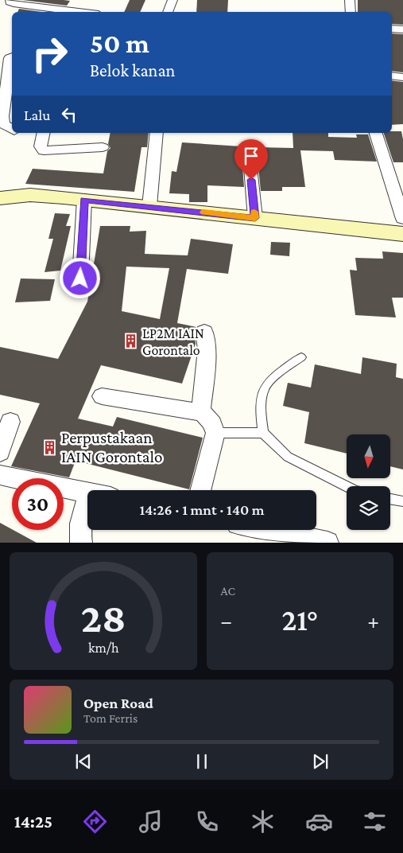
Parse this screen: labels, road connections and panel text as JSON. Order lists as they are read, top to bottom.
{
  "places": {
    "building": ["LP2M IAIN Gorontalo", "Perpustakaan IAIN Gorontalo"]
  },
  "north": "bottom",
  "page": {
    "turn": ["50 m", "Belok kanan"],
    "then": "Lalu",
    "limit": "30",
    "trip": "14:26 · 1 mnt · 140 m",
    "tile": "AC",
    "heat": ["−", "21°", "+"],
    "song": ["Open Road", "Tom Ferris"],
    "tabs": "14:25",
    "gauge": ["28", "km/h"]
  }
}
